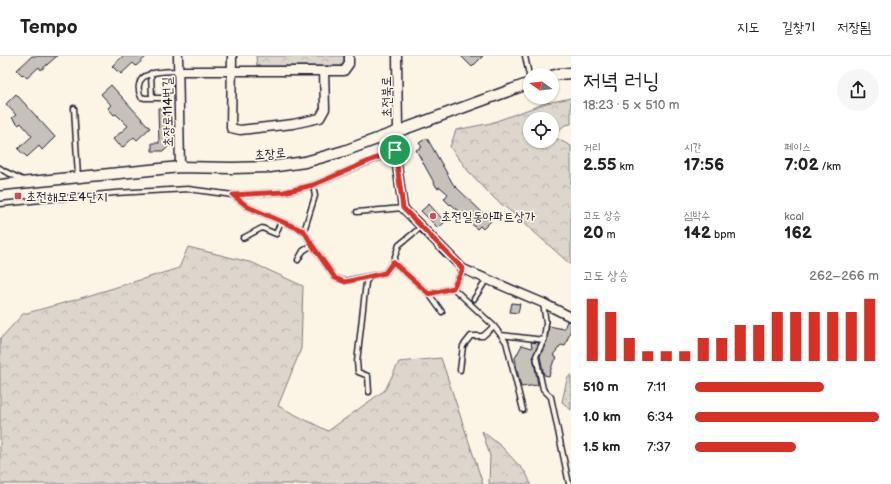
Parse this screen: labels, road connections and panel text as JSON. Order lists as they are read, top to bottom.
{
  "streets": {
    "street": ["초전북로", "초장로114번길", "초장로"]
  },
  "crossings": [
    ["초전북로", "초장로"],
    ["초장로114번길", "초장로"]
  ],
  "places": {
    "transit": ["초전해모로4단지"],
    "other": ["초전일동아파트상가"]
  },
  "north": "left",
  "page": {
    "header": "Tempo",
    "nav": ["지도", "길찾기", "저장됨"],
    "heading": ["저녁 러닝", "18:23 · 5 × 510 m"],
    "stats": [
      ["거리", "2.55 km"],
      ["시간", "17:56"],
      ["페이스", "7:02 /km"],
      ["고도 상승", "20 m"],
      ["심박수", "142 bpm"],
      ["kcal", "162"]
    ],
    "chart": ["고도 상승", "262–266 m"],
    "list": [
      {
        "name": "510 m",
        "note": "7:11"
      },
      {
        "name": "1.0 km",
        "note": "6:34"
      },
      {
        "name": "1.5 km",
        "note": "7:37"
      }
    ]
  }
}
